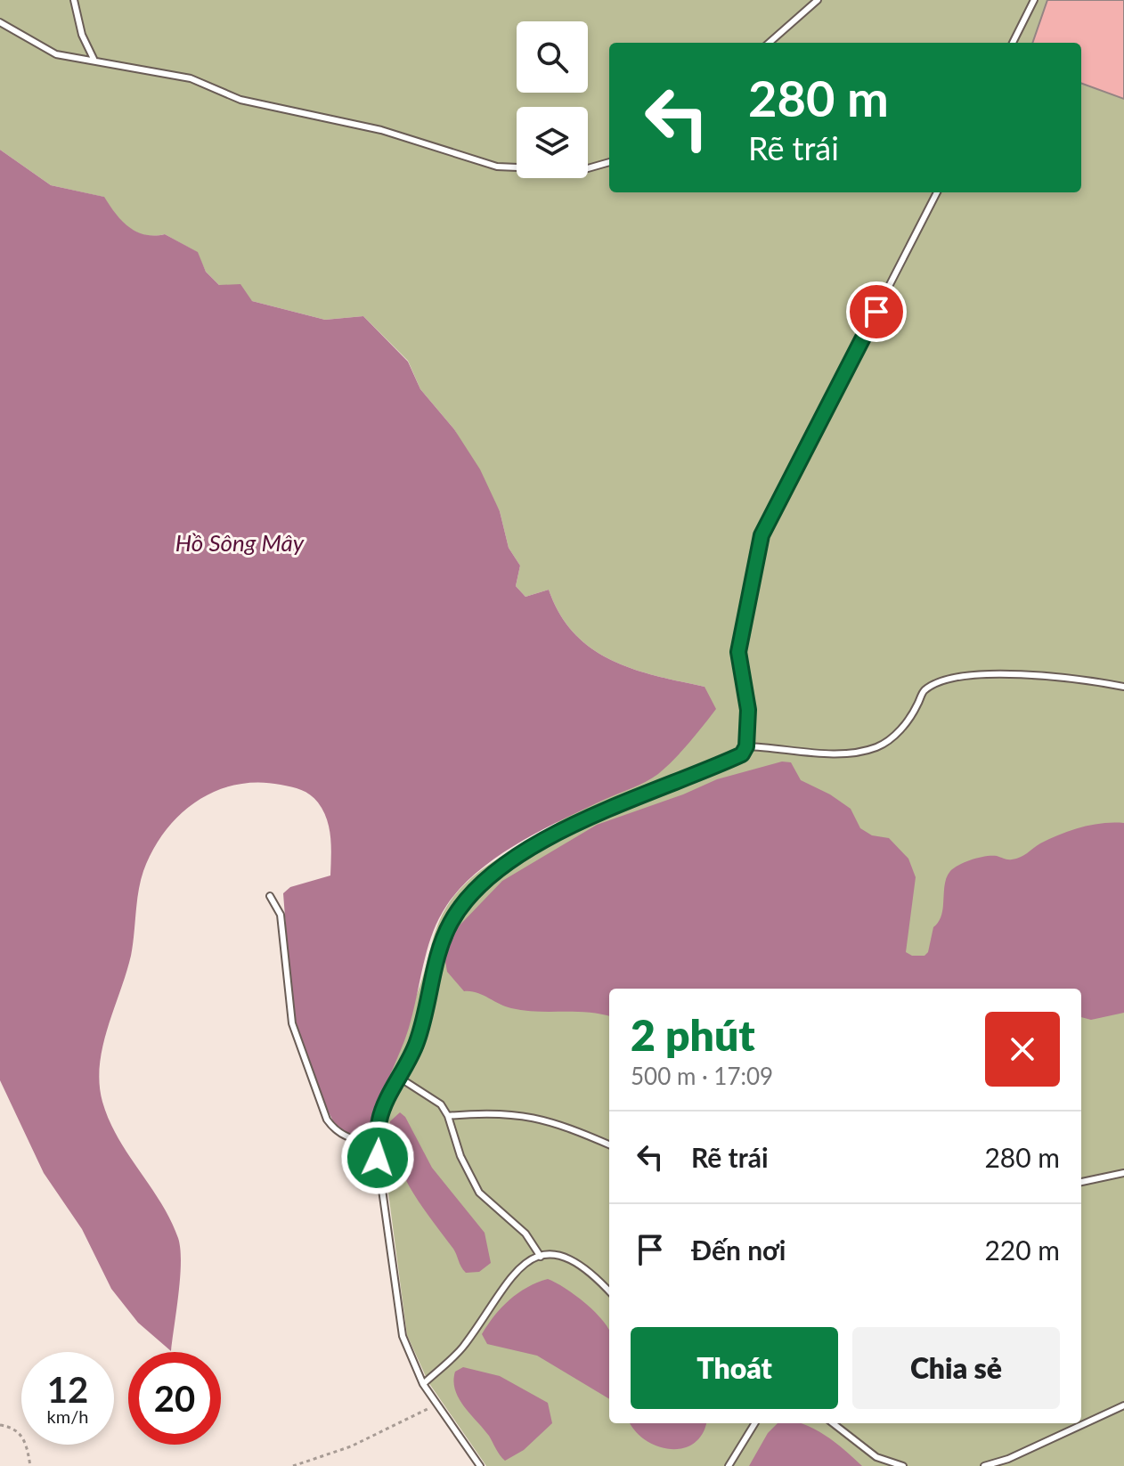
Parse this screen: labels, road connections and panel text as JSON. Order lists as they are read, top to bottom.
{
  "water": ["Hồ Sông Mây"],
  "page": {
    "turn": ["280 m", "Rẽ trái"],
    "heading": ["2 phút", "500 m · 17:09"],
    "list": [
      {
        "name": "Rẽ trái",
        "value": "280 m"
      },
      {
        "name": "Đến nơi",
        "value": "220 m"
      }
    ],
    "buttons": ["Thoát", "Chia sẻ"],
    "speed": "12 km/h",
    "limit": "20"
  }
}
